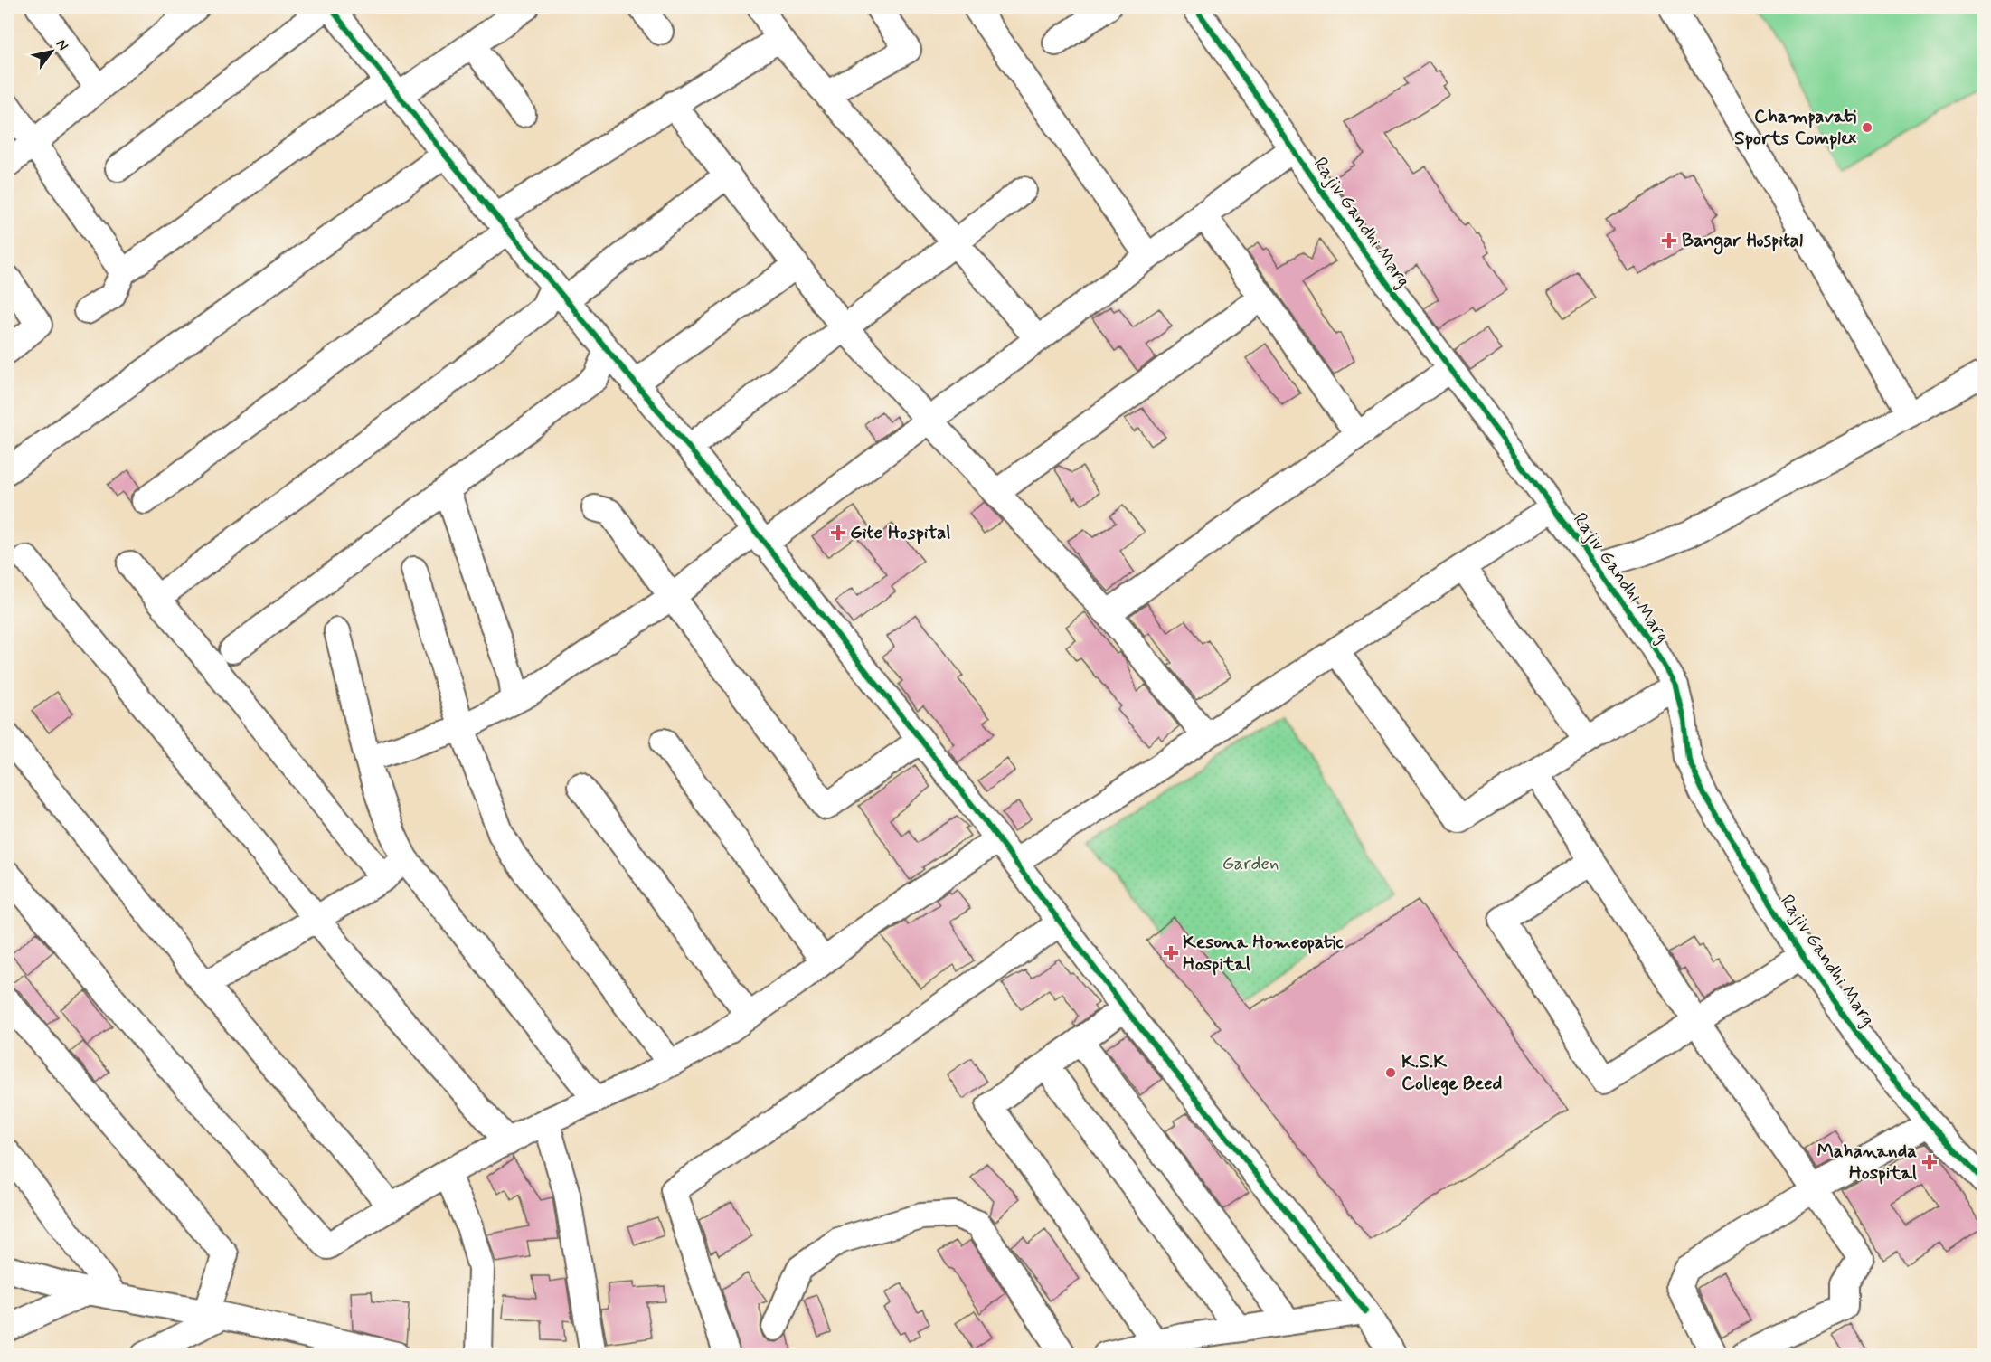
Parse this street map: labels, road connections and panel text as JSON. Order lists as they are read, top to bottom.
{
  "streets": {
    "street": ["Rajiv Gandhi Marg"]
  },
  "parks": ["Garden"],
  "places": {
    "other": ["Champavati Sports Complex", "K.S.K College Beed"],
    "health": [
      "Bangar Hospital",
      "Gite Hospital",
      "Kesona Homeopatic Hospital",
      "Mahananda Hospital"
    ]
  },
  "north": "top right"
}
